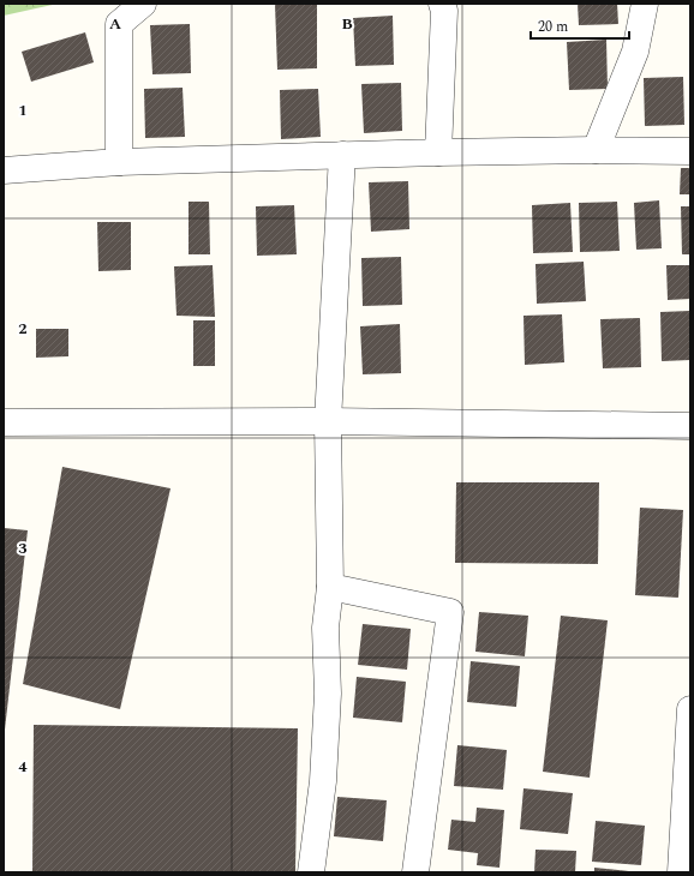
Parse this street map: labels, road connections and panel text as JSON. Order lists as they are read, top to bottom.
{
  "scale_bar": "20 m",
  "grid": {
    "columns": ["A", "B"],
    "rows": [
      "1",
      "2",
      "3",
      "4"
    ]
  }
}
